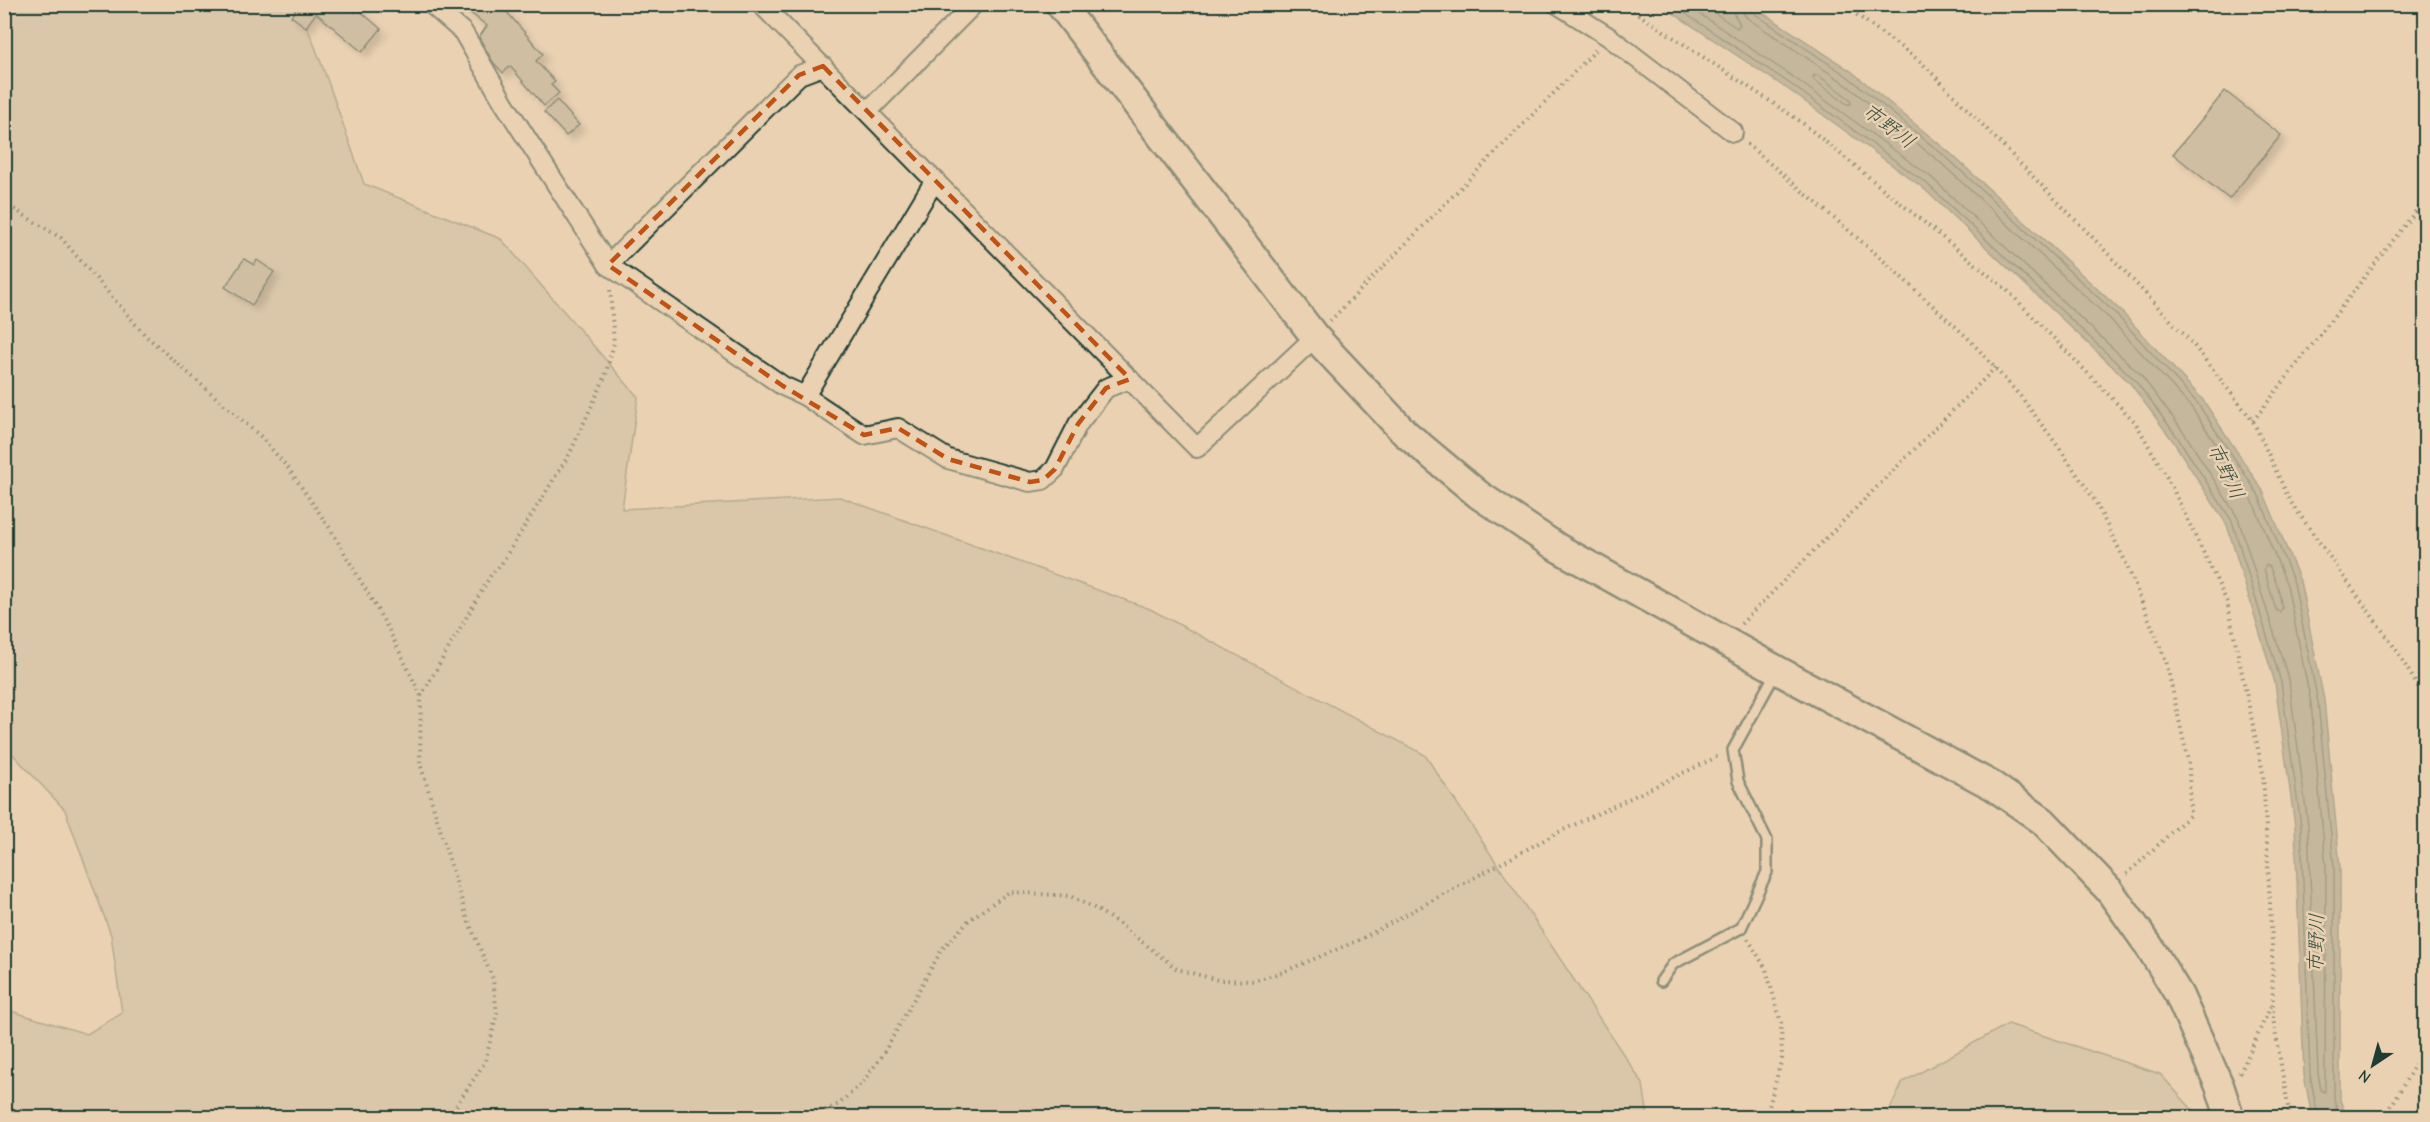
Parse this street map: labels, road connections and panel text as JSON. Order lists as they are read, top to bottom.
{
  "water": ["市野川"],
  "north": "bottom left"
}
